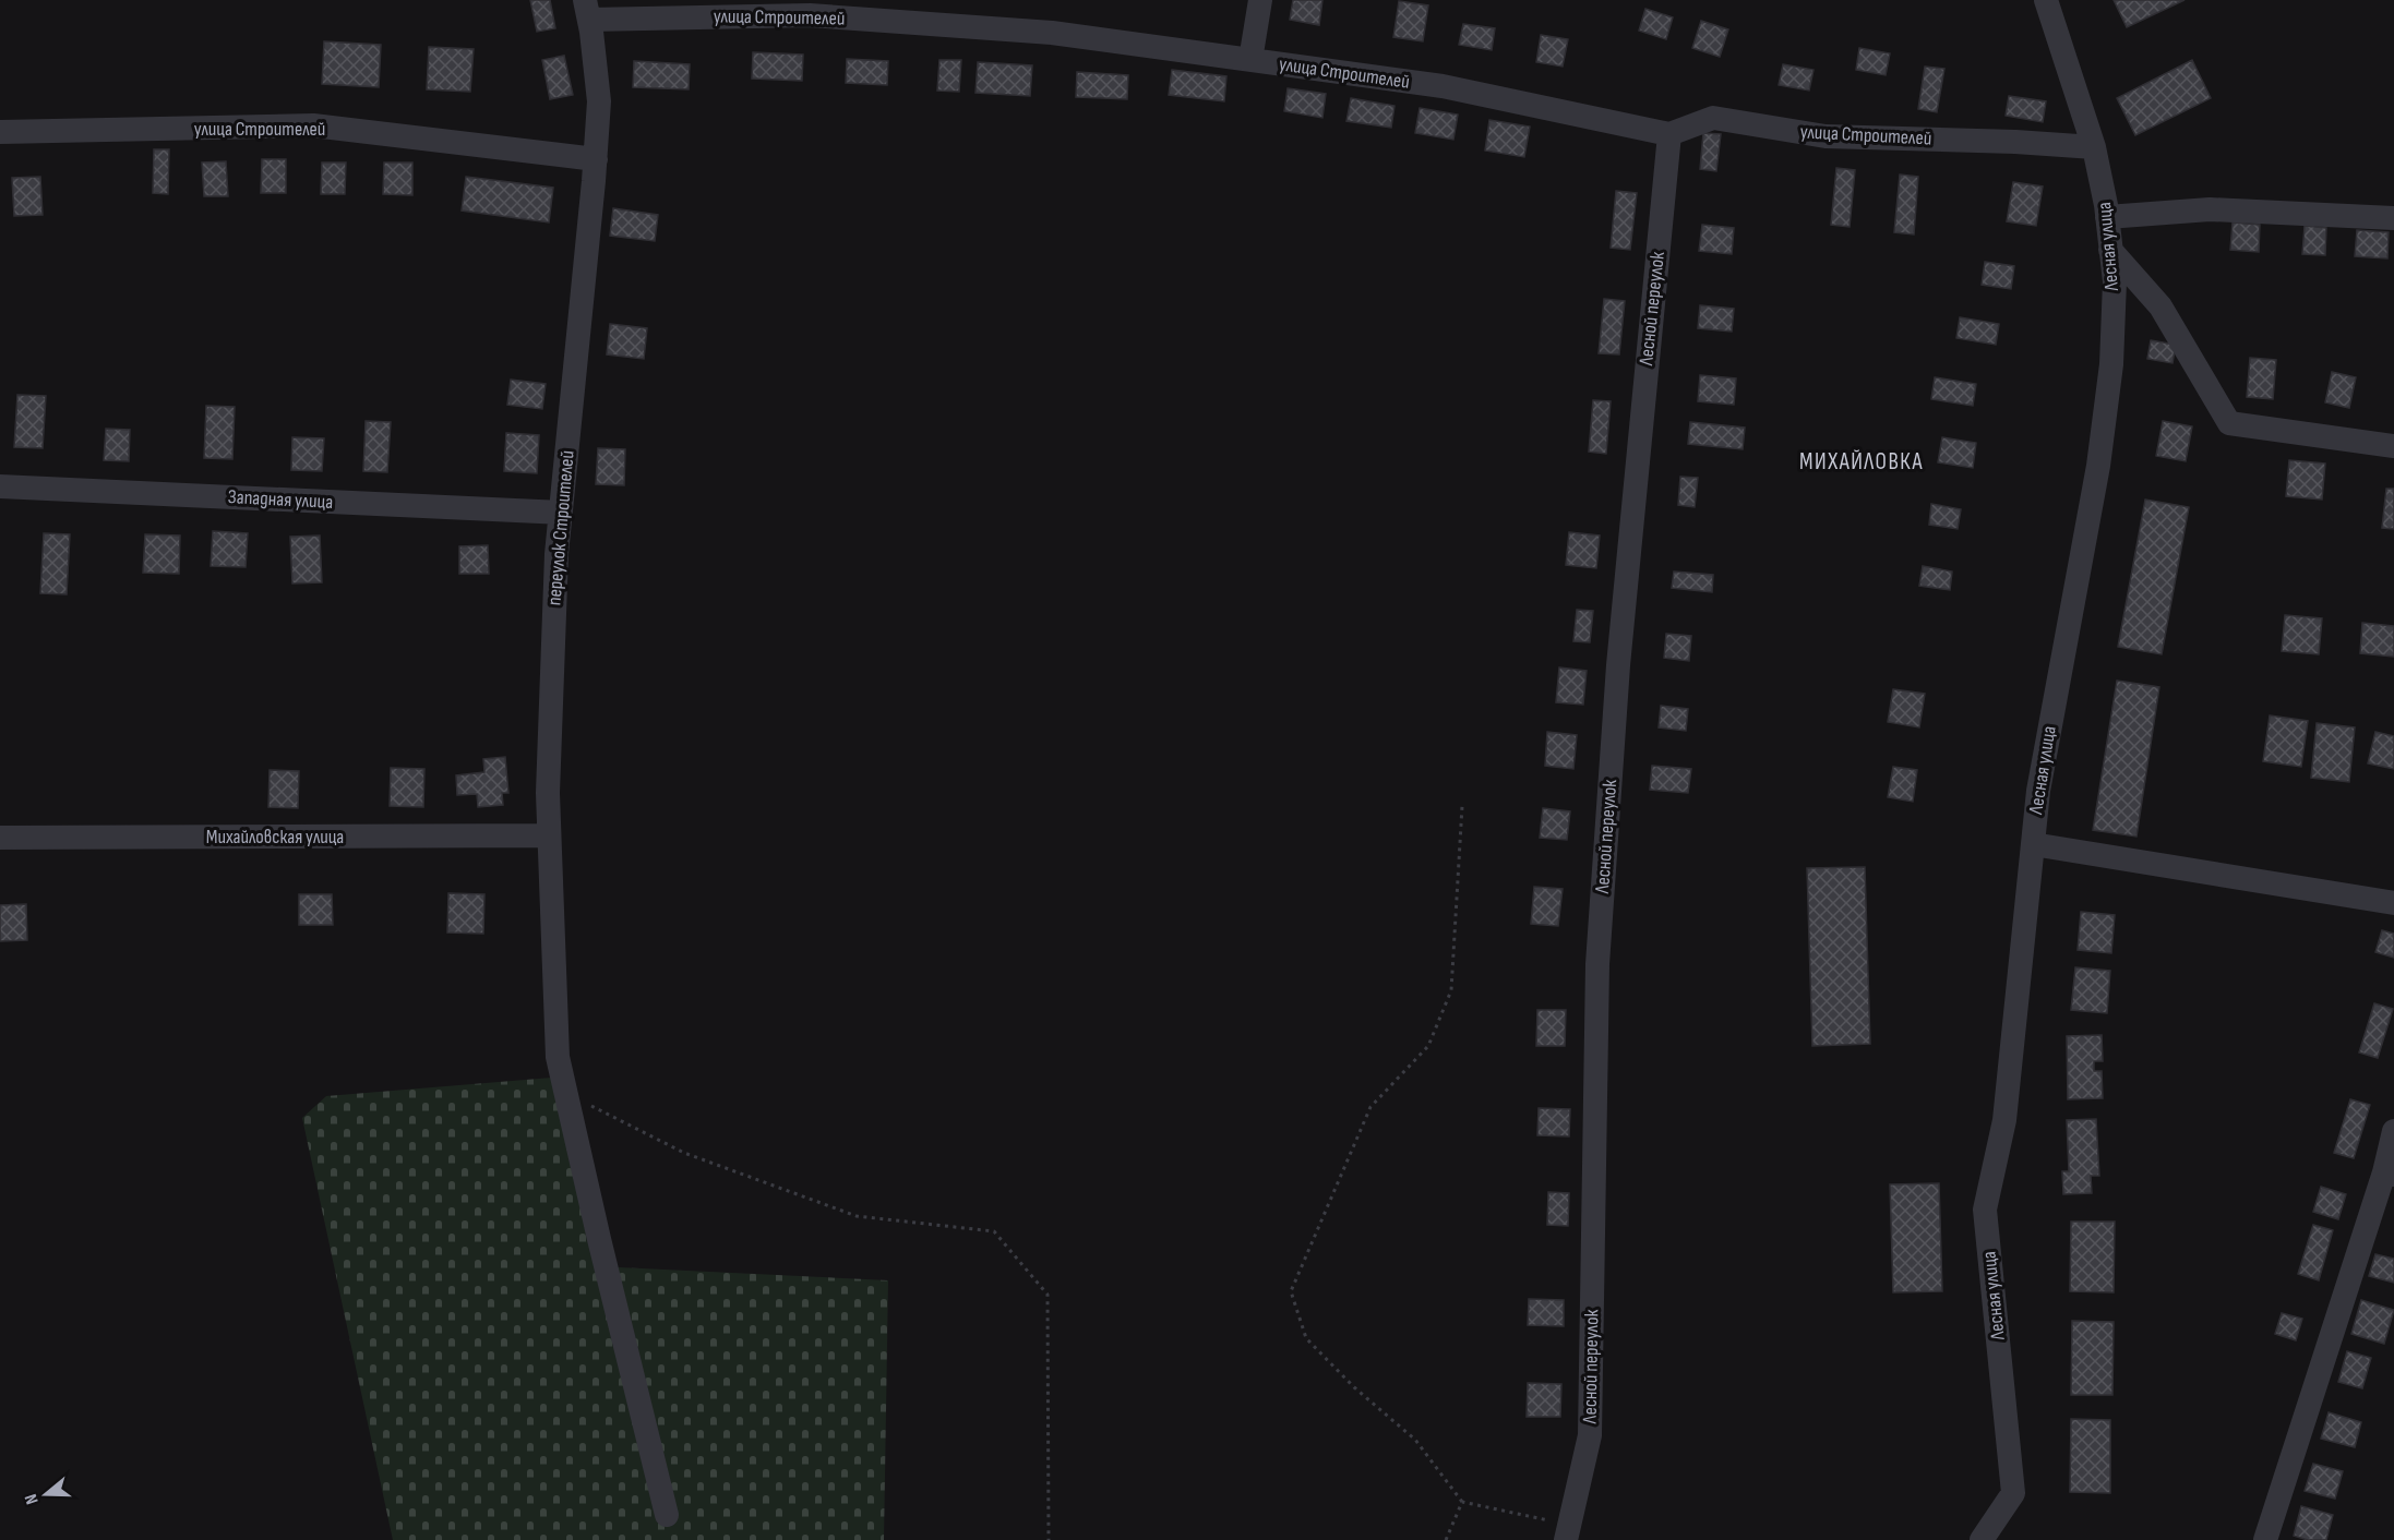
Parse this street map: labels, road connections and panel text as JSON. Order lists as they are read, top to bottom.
{
  "streets": {
    "street": [
      "улица Строителей",
      "Лесная улица",
      "Лесной переулок",
      "Западная улица",
      "переулок Строителей",
      "Михайловская улица"
    ]
  },
  "crossings": [
    ["улица Строителей", "Лесная улица"],
    ["улица Строителей", "Лесной переулок"],
    ["улица Строителей", "переулок Строителей"],
    ["Западная улица", "переулок Строителей"],
    ["переулок Строителей", "Михайловская улица"]
  ],
  "districts": ["МИХАЙЛОВКА"],
  "north": "left"
}
